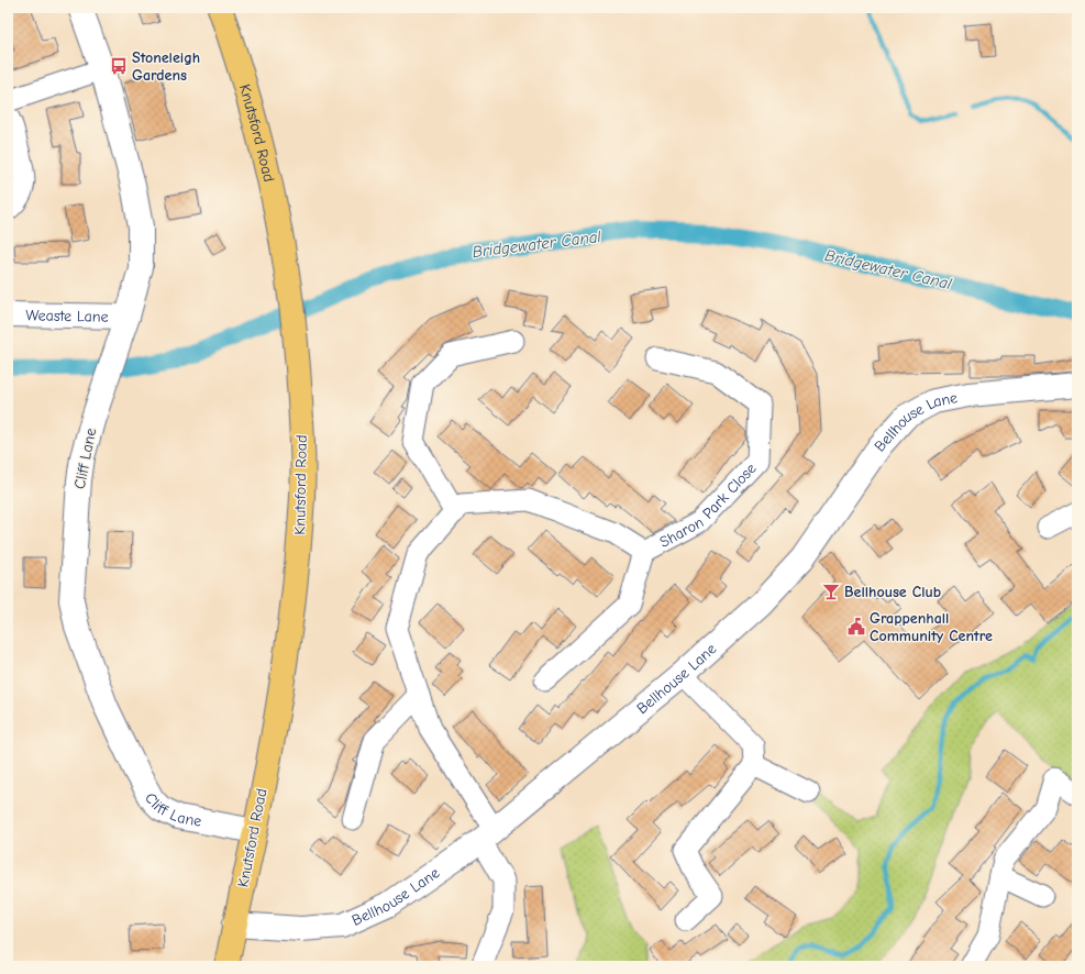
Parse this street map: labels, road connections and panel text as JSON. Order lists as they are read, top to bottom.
{
  "streets": {
    "highway": ["Knutsford Road"],
    "street": [
      "Weaste Lane",
      "Bellhouse Lane",
      "Cliff Lane",
      "Sharon Park Close"
    ]
  },
  "crossings": [
    ["Knutsford Road", "Bellhouse Lane"],
    ["Knutsford Road", "Cliff Lane"],
    ["Weaste Lane", "Cliff Lane"],
    ["Bellhouse Lane", "Sharon Park Close"]
  ],
  "water": ["Bridgewater Canal"],
  "places": {
    "bus stop": ["Stoneleigh Gardens"],
    "bar": ["Bellhouse Club"],
    "public building": ["Grappenhall Community Centre"]
  }
}
